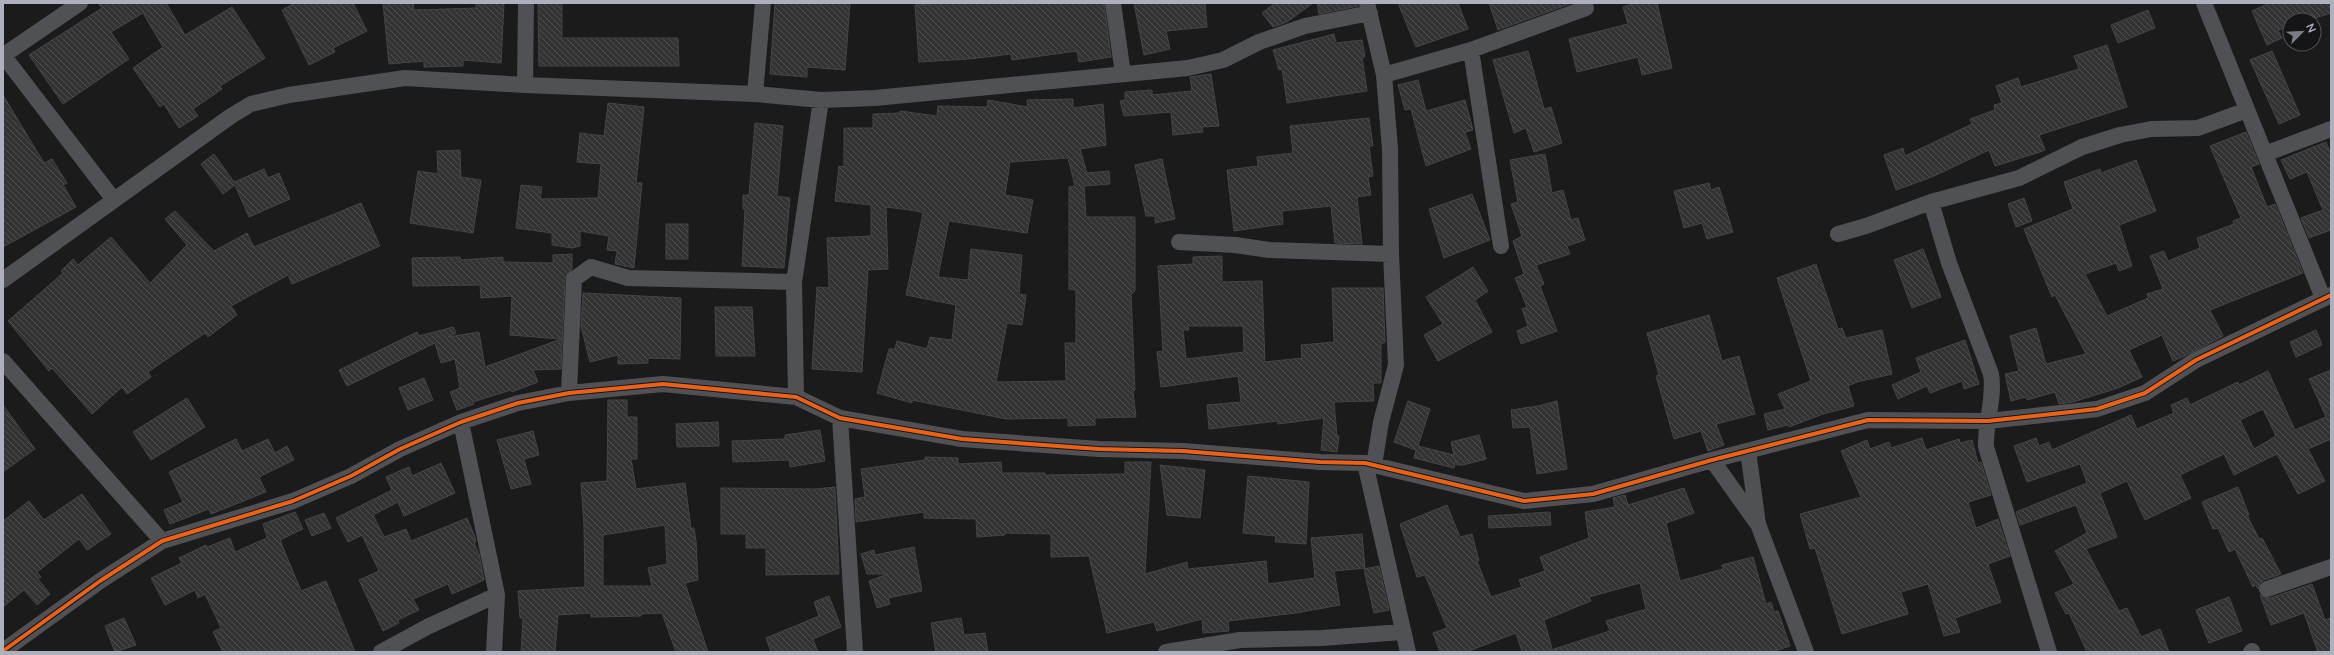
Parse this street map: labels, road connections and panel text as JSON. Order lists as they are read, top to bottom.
{
  "north": "top right"
}
